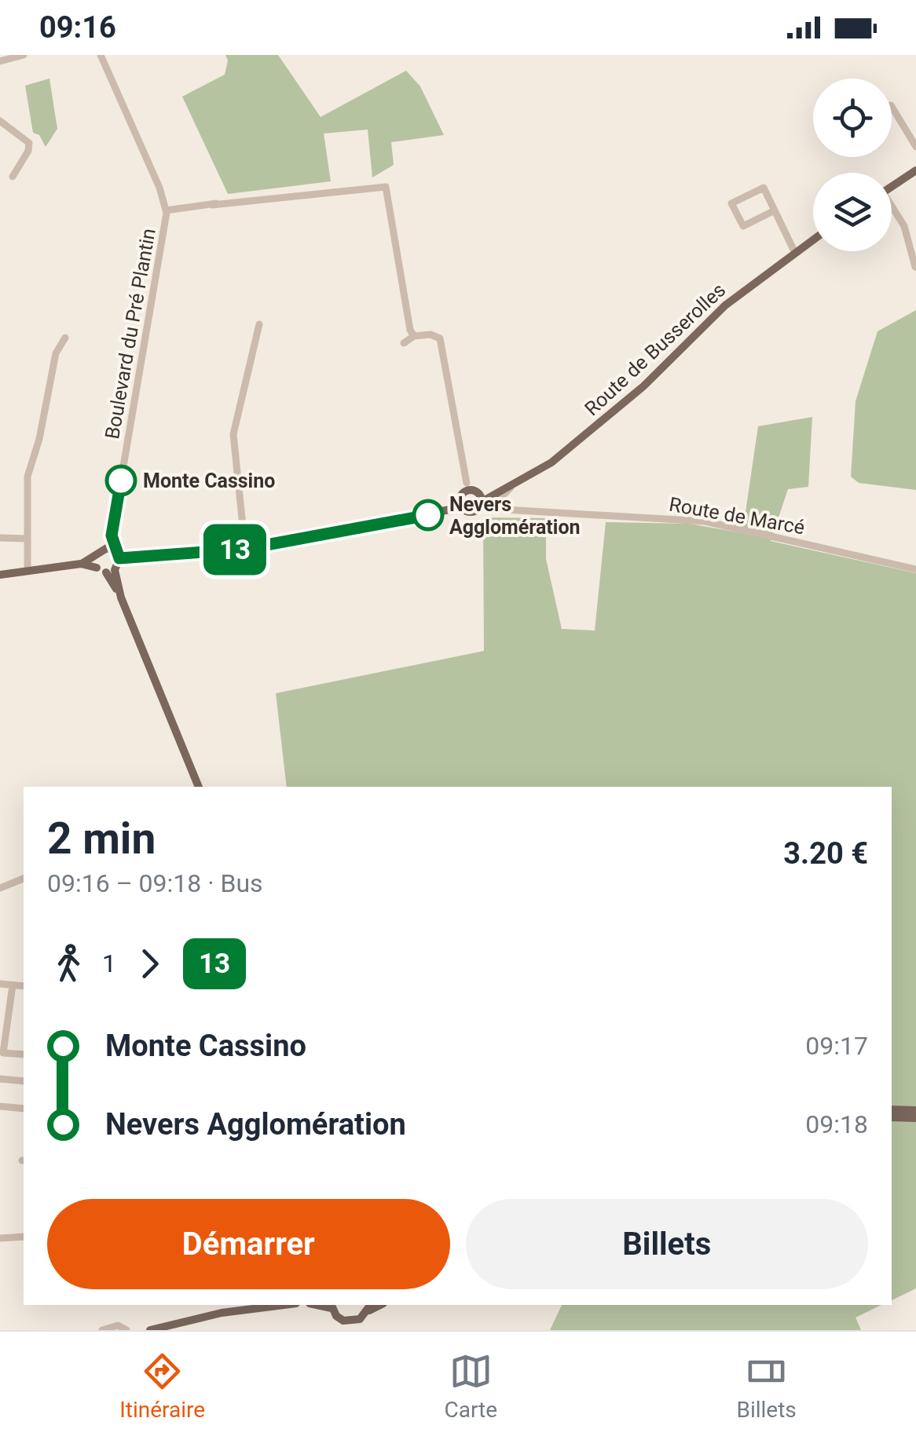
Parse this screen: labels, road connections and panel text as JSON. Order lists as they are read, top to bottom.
{
  "streets": {
    "main road": ["Route de Busserolles"],
    "street": ["Boulevard du Pré Plantin", "Route de Marcé"]
  },
  "crossings": [
    ["Route de Busserolles", "Route de Marcé"]
  ],
  "places": ["Monte Cassino", "Nevers Agglomération"],
  "lines": ["bus line 13"],
  "page": {
    "status": "09:16",
    "on_map": "13",
    "heading": ["2 min", "09:16 – 09:18 · Bus", "3.20 €"],
    "legs": ["1", "13"],
    "list": [
      {
        "name": "Monte Cassino",
        "value": "09:17"
      },
      {
        "name": "Nevers Agglomération",
        "value": "09:18"
      }
    ],
    "buttons": ["Démarrer", "Billets"],
    "tabs": ["Itinéraire", "Carte", "Billets"]
  }
}
